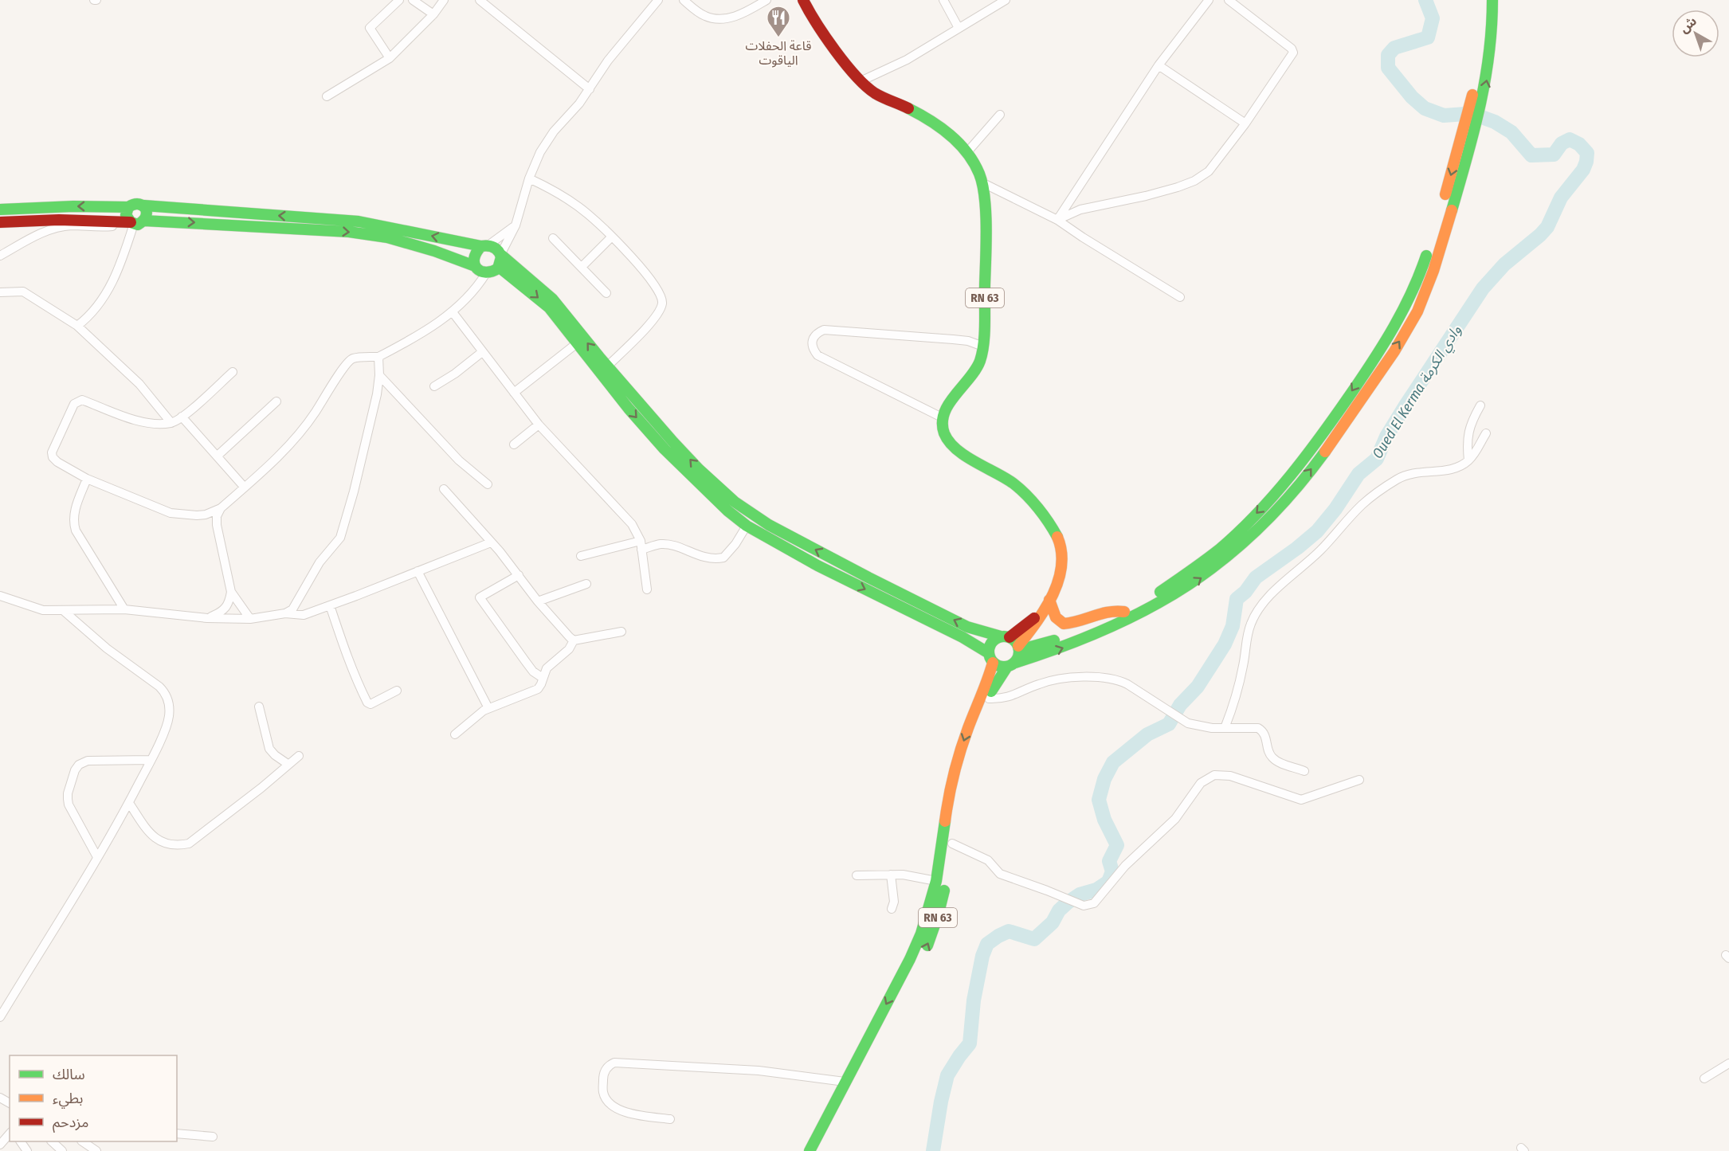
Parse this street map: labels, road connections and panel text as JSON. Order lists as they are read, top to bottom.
{
  "streets": {
    "main road": ["RN 63"]
  },
  "water": ["Oued El Kerma وادي الكرمة"],
  "places": {
    "restaurant": ["قاعة الحفلات الياقوت"]
  },
  "legend": ["سالك", "بطيء", "مزدحم"],
  "north": "top left"
}
